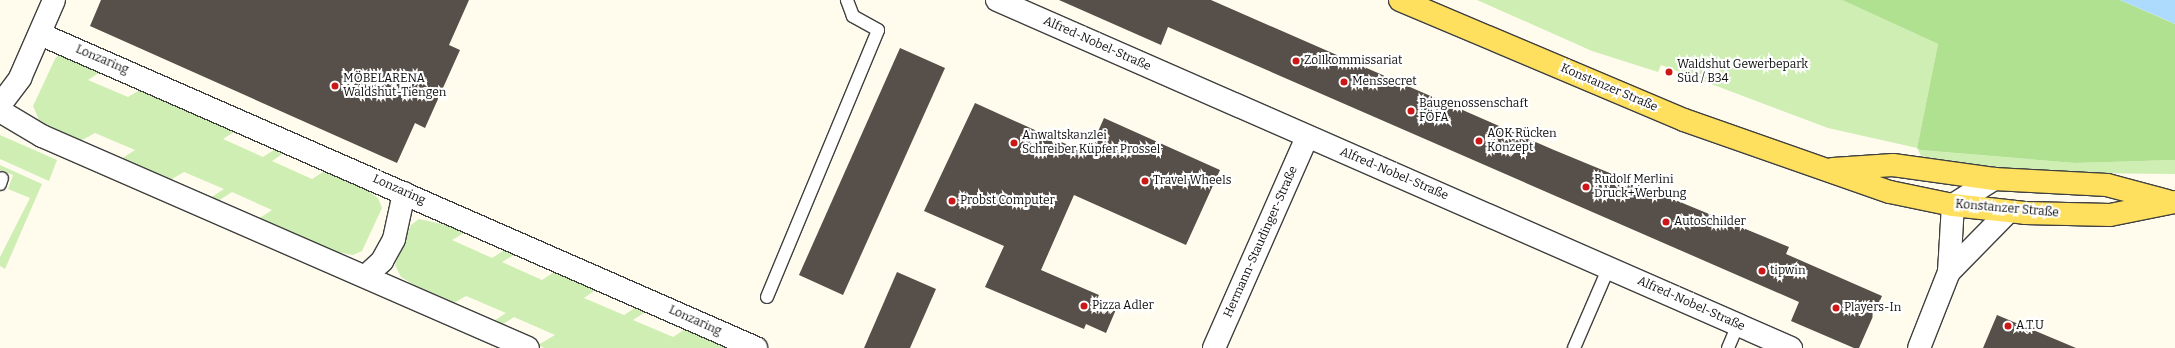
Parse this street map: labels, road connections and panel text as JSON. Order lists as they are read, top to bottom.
{
  "streets": {
    "main road": ["Konstanzer Straße"],
    "street": ["Alfred-Nobel-Straße", "Lonzaring", "Hermann-Staudinger-Straße"]
  },
  "crossings": [
    ["Alfred-Nobel-Straße", "Hermann-Staudinger-Straße"]
  ],
  "places": [
    "Zollkommissariat",
    "Waldshut Gewerbepark Süd / B34",
    "Menssecret",
    "MÖBELARENA Waldshut-Tiengen",
    "Baugenossenschaft FÖFA",
    "AOK Rücken Konzept",
    "Anwaltskanzlei Schreiber Küpfer Prossel",
    "Travel Wheels",
    "Rudolf Merlini Druck+Werbung",
    "Probst Computer",
    "Autoschilder",
    "tipwin",
    "Pizza Adler",
    "Players-In",
    "A.T.U"
  ]
}
